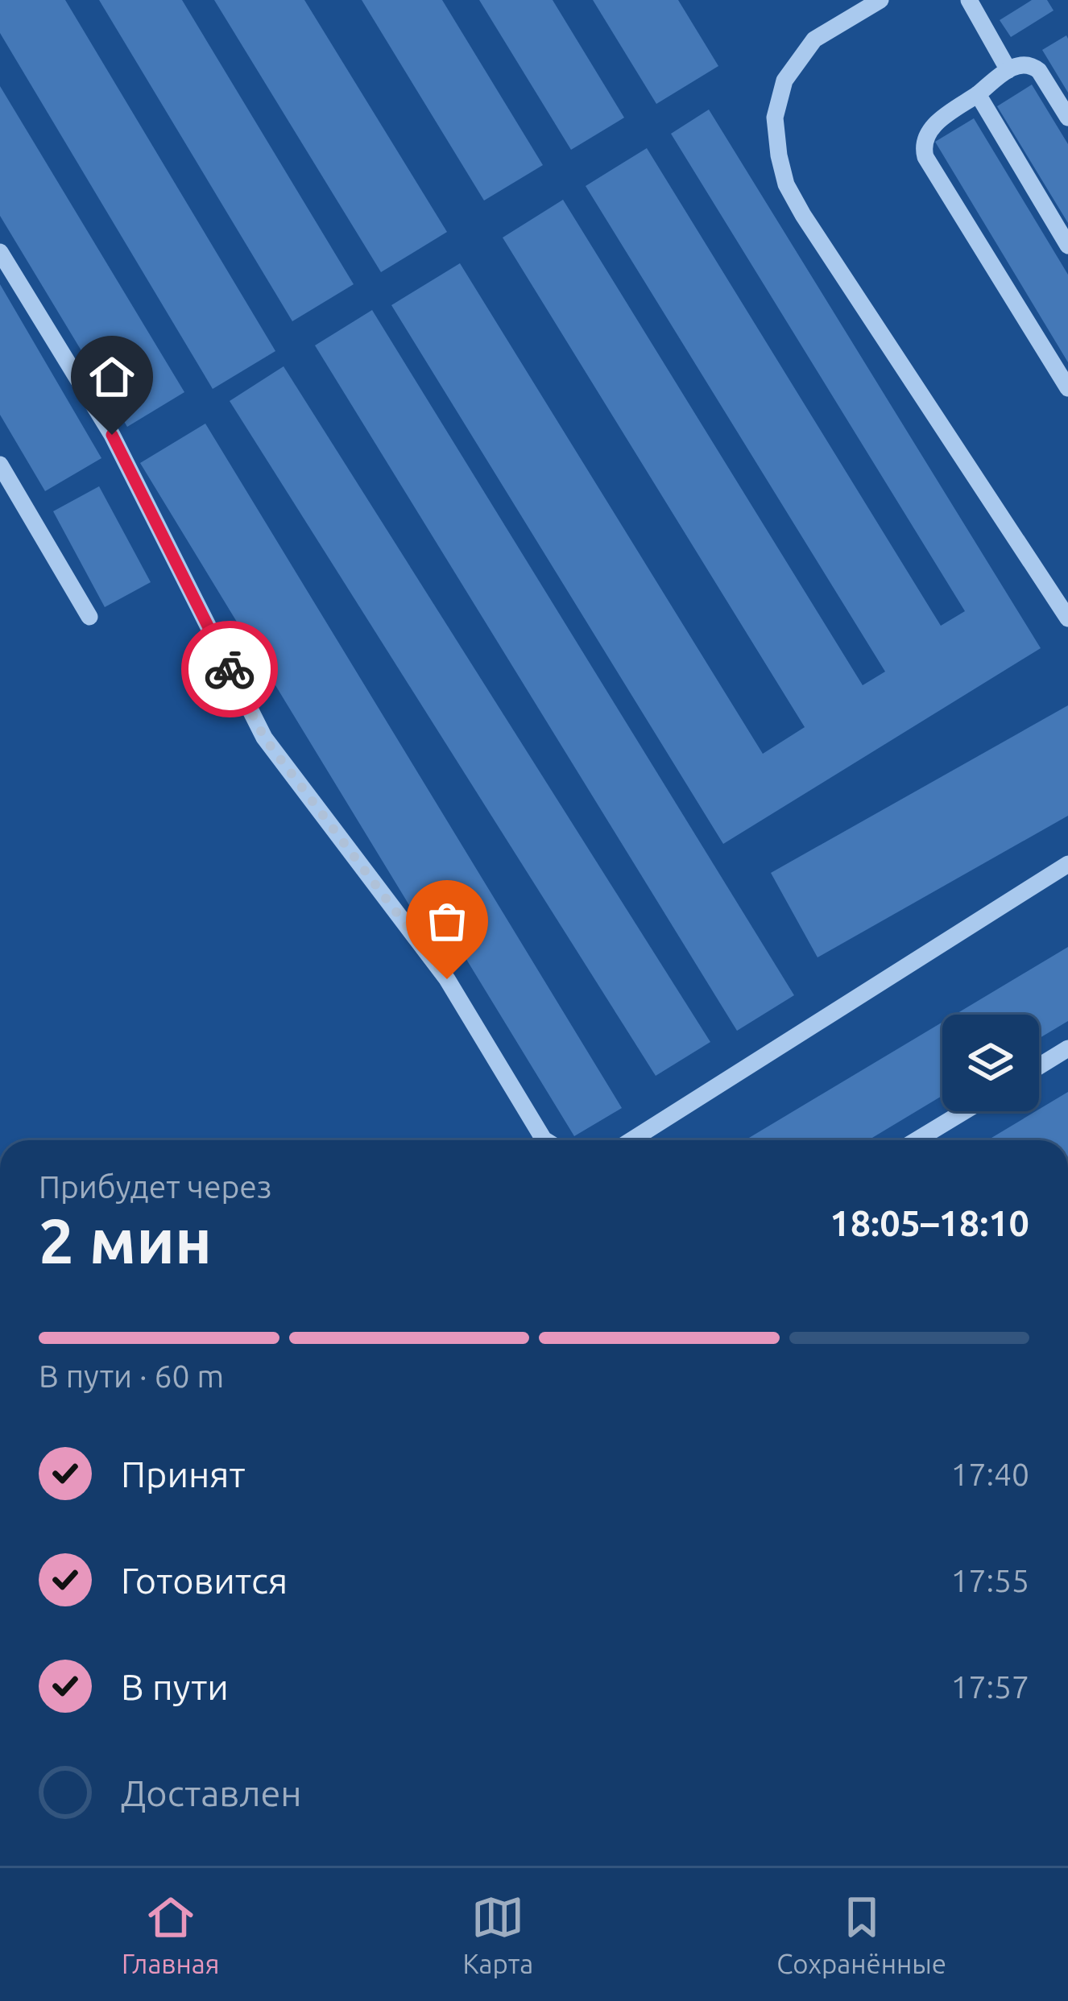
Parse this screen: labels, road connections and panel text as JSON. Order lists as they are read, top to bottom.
{
  "page": {
    "heading": ["2 мин", "Прибудет через", "18:05–18:10"],
    "bar": "В пути · 60 m",
    "list": [
      ["Принят", "17:40"],
      ["Готовится", "17:55"],
      ["В пути", "17:57"],
      "Доставлен"
    ],
    "tabs": ["Главная", "Карта", "Сохранённые"]
  }
}
